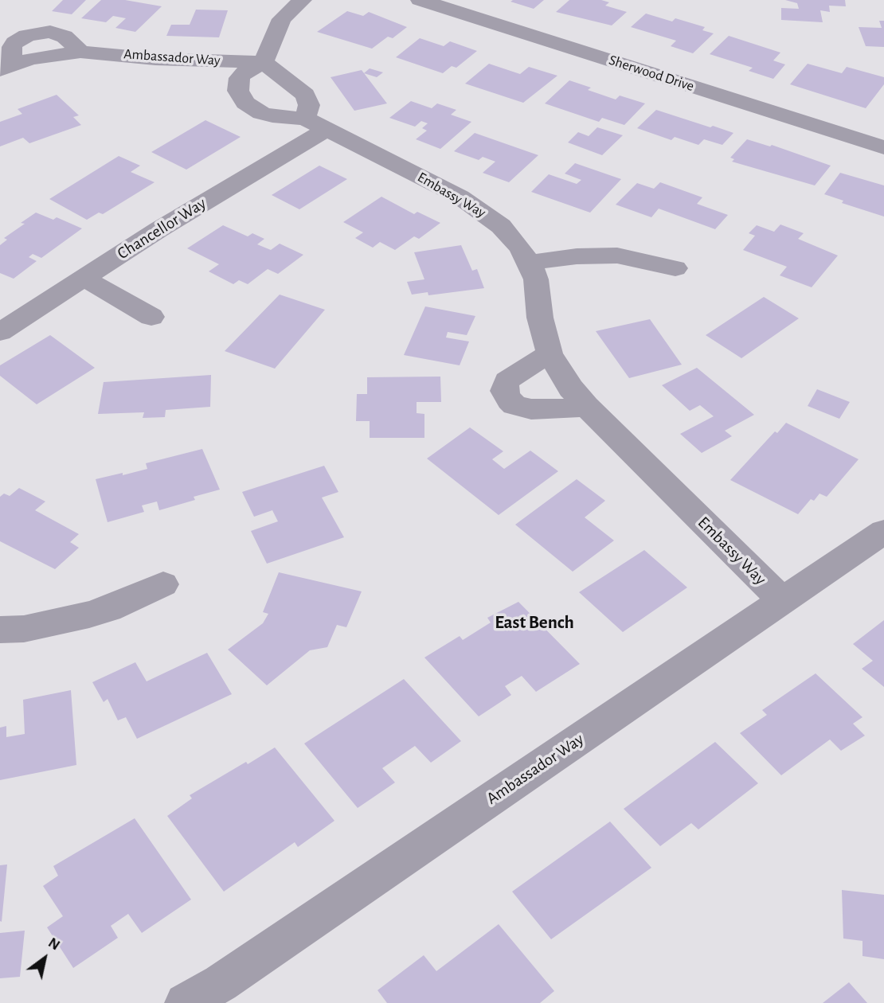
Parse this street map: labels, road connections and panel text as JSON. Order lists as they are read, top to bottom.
{
  "streets": {
    "street": [
      "Ambassador Way",
      "Sherwood Drive",
      "Embassy Way",
      "Chancellor Way"
    ]
  },
  "crossings": [
    ["Ambassador Way", "Embassy Way"],
    ["Embassy Way", "Chancellor Way"]
  ],
  "districts": ["East Bench"],
  "north": "top right"
}
